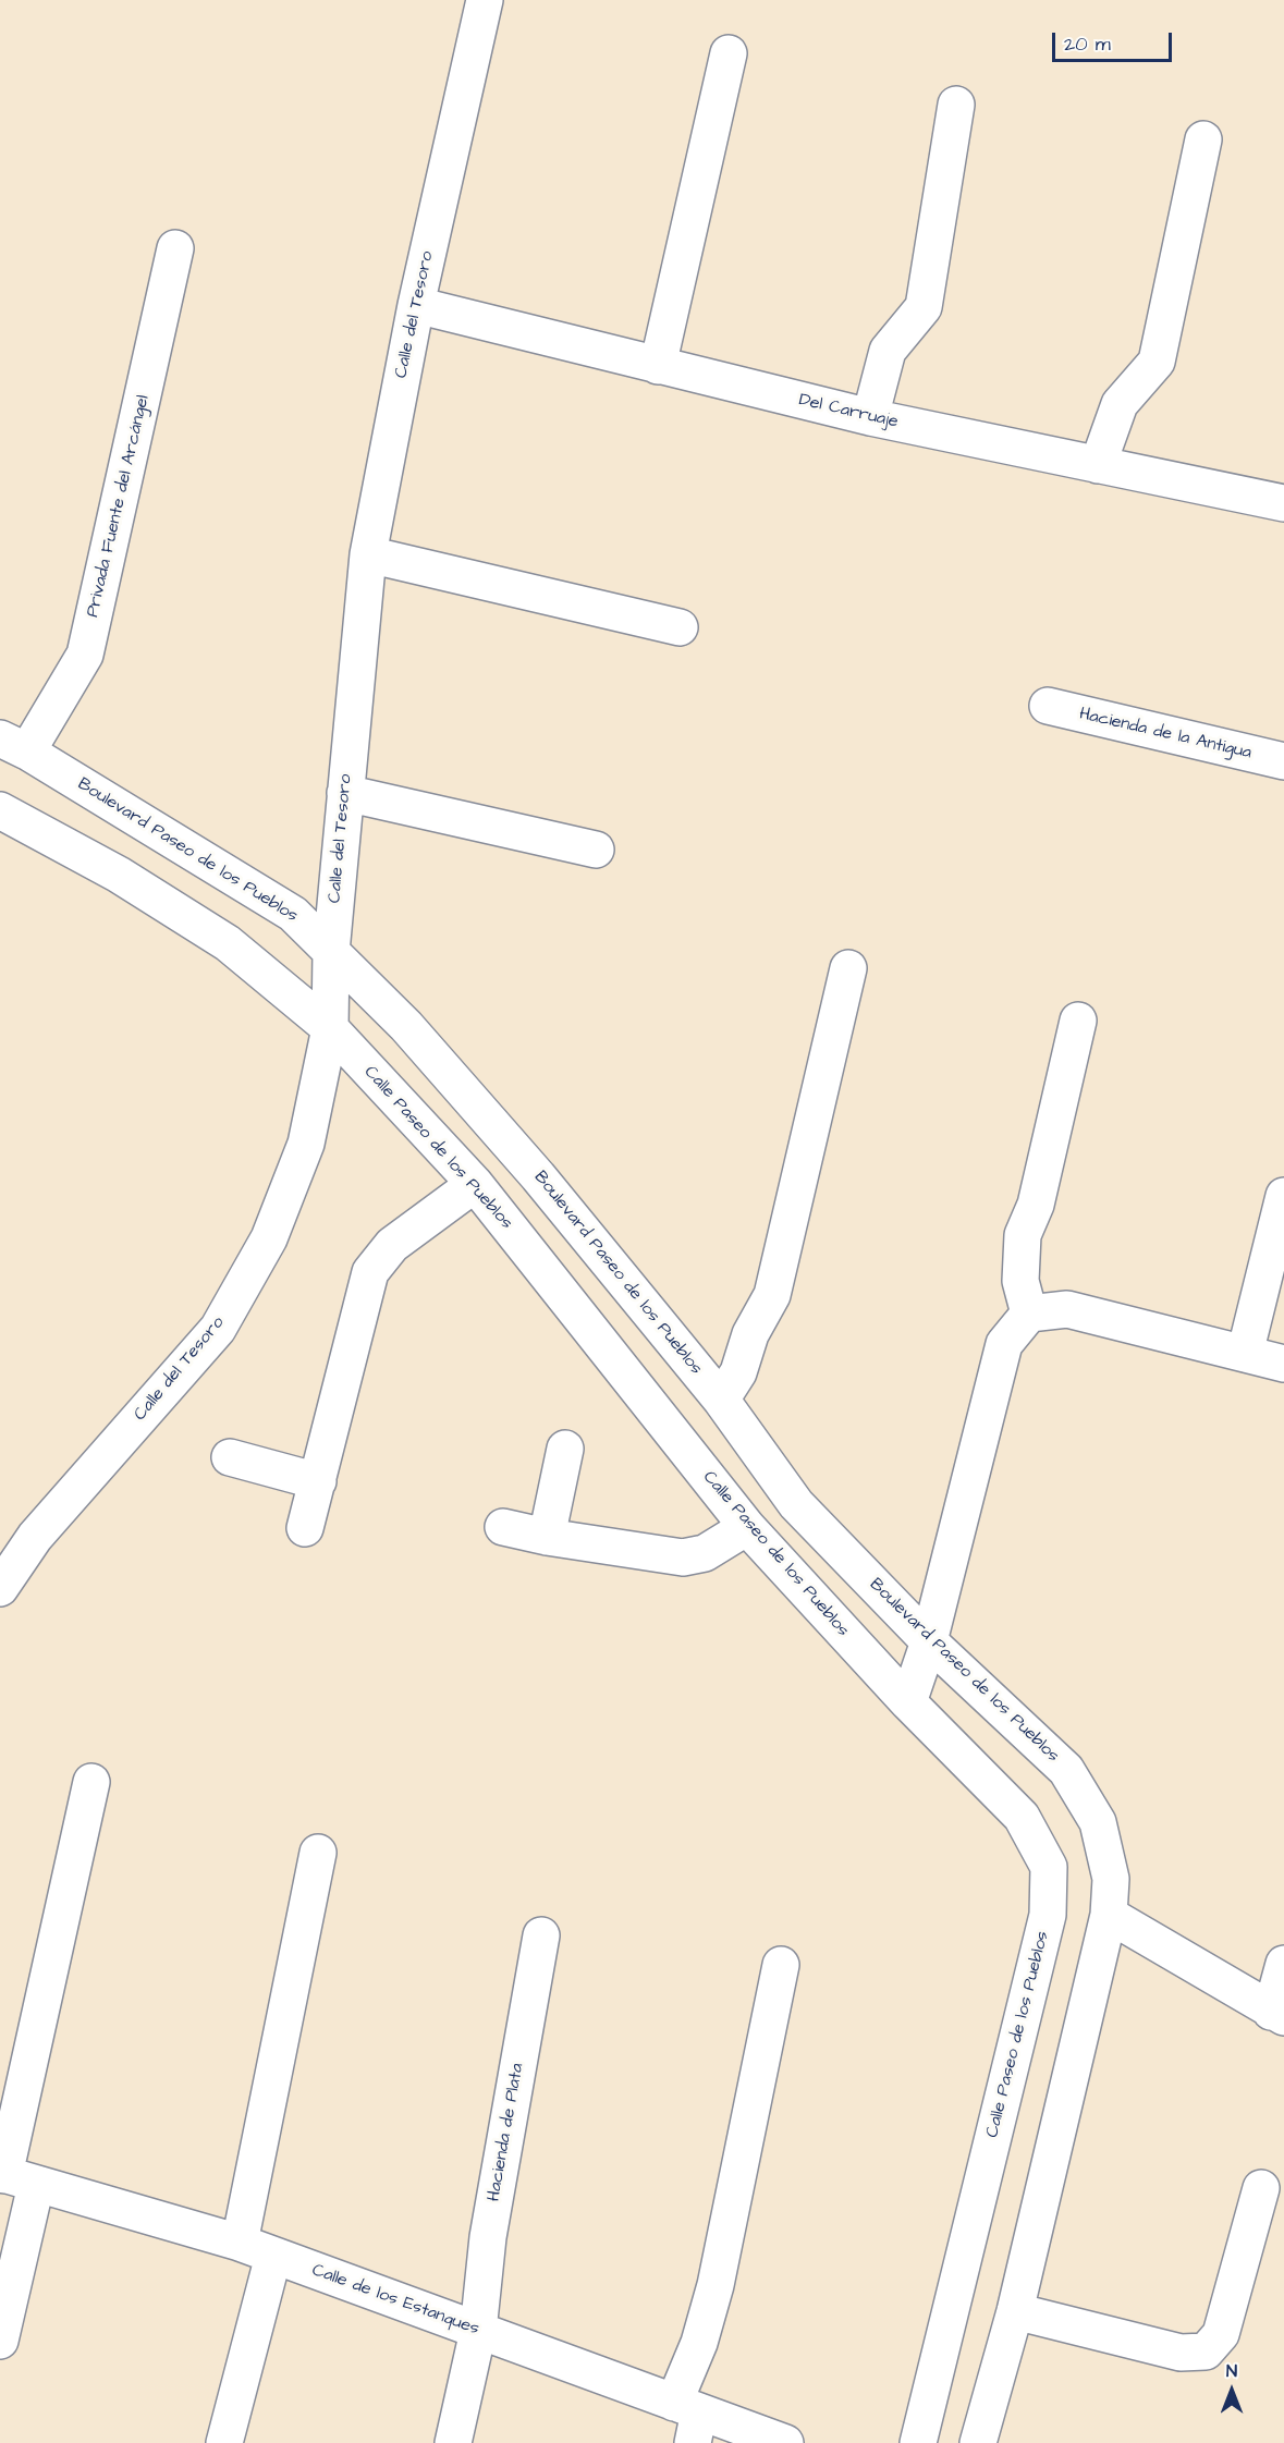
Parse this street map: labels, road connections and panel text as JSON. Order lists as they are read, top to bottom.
{
  "streets": {
    "street": [
      "Calle del Tesoro",
      "Del Carruaje",
      "Privada Fuente del Arcángel",
      "Hacienda de la Antigua",
      "Boulevard Paseo de los Pueblos",
      "Calle Paseo de los Pueblos",
      "Hacienda de Plata",
      "Calle de los Estanques"
    ]
  },
  "crossings": [
    ["Calle del Tesoro", "Del Carruaje"],
    ["Calle del Tesoro", "Boulevard Paseo de los Pueblos"],
    ["Calle del Tesoro", "Calle Paseo de los Pueblos"],
    ["Privada Fuente del Arcángel", "Boulevard Paseo de los Pueblos"],
    ["Hacienda de Plata", "Calle de los Estanques"]
  ],
  "scale_bar": "20 m",
  "north": "top"
}
